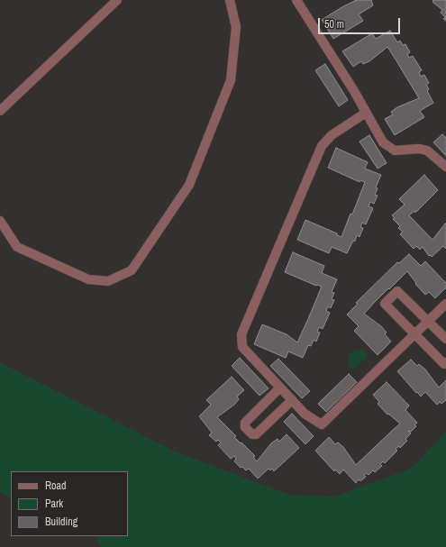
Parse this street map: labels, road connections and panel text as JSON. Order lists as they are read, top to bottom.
{
  "legend": ["Road", "Park", "Building"],
  "scale_bar": "50 m"
}
